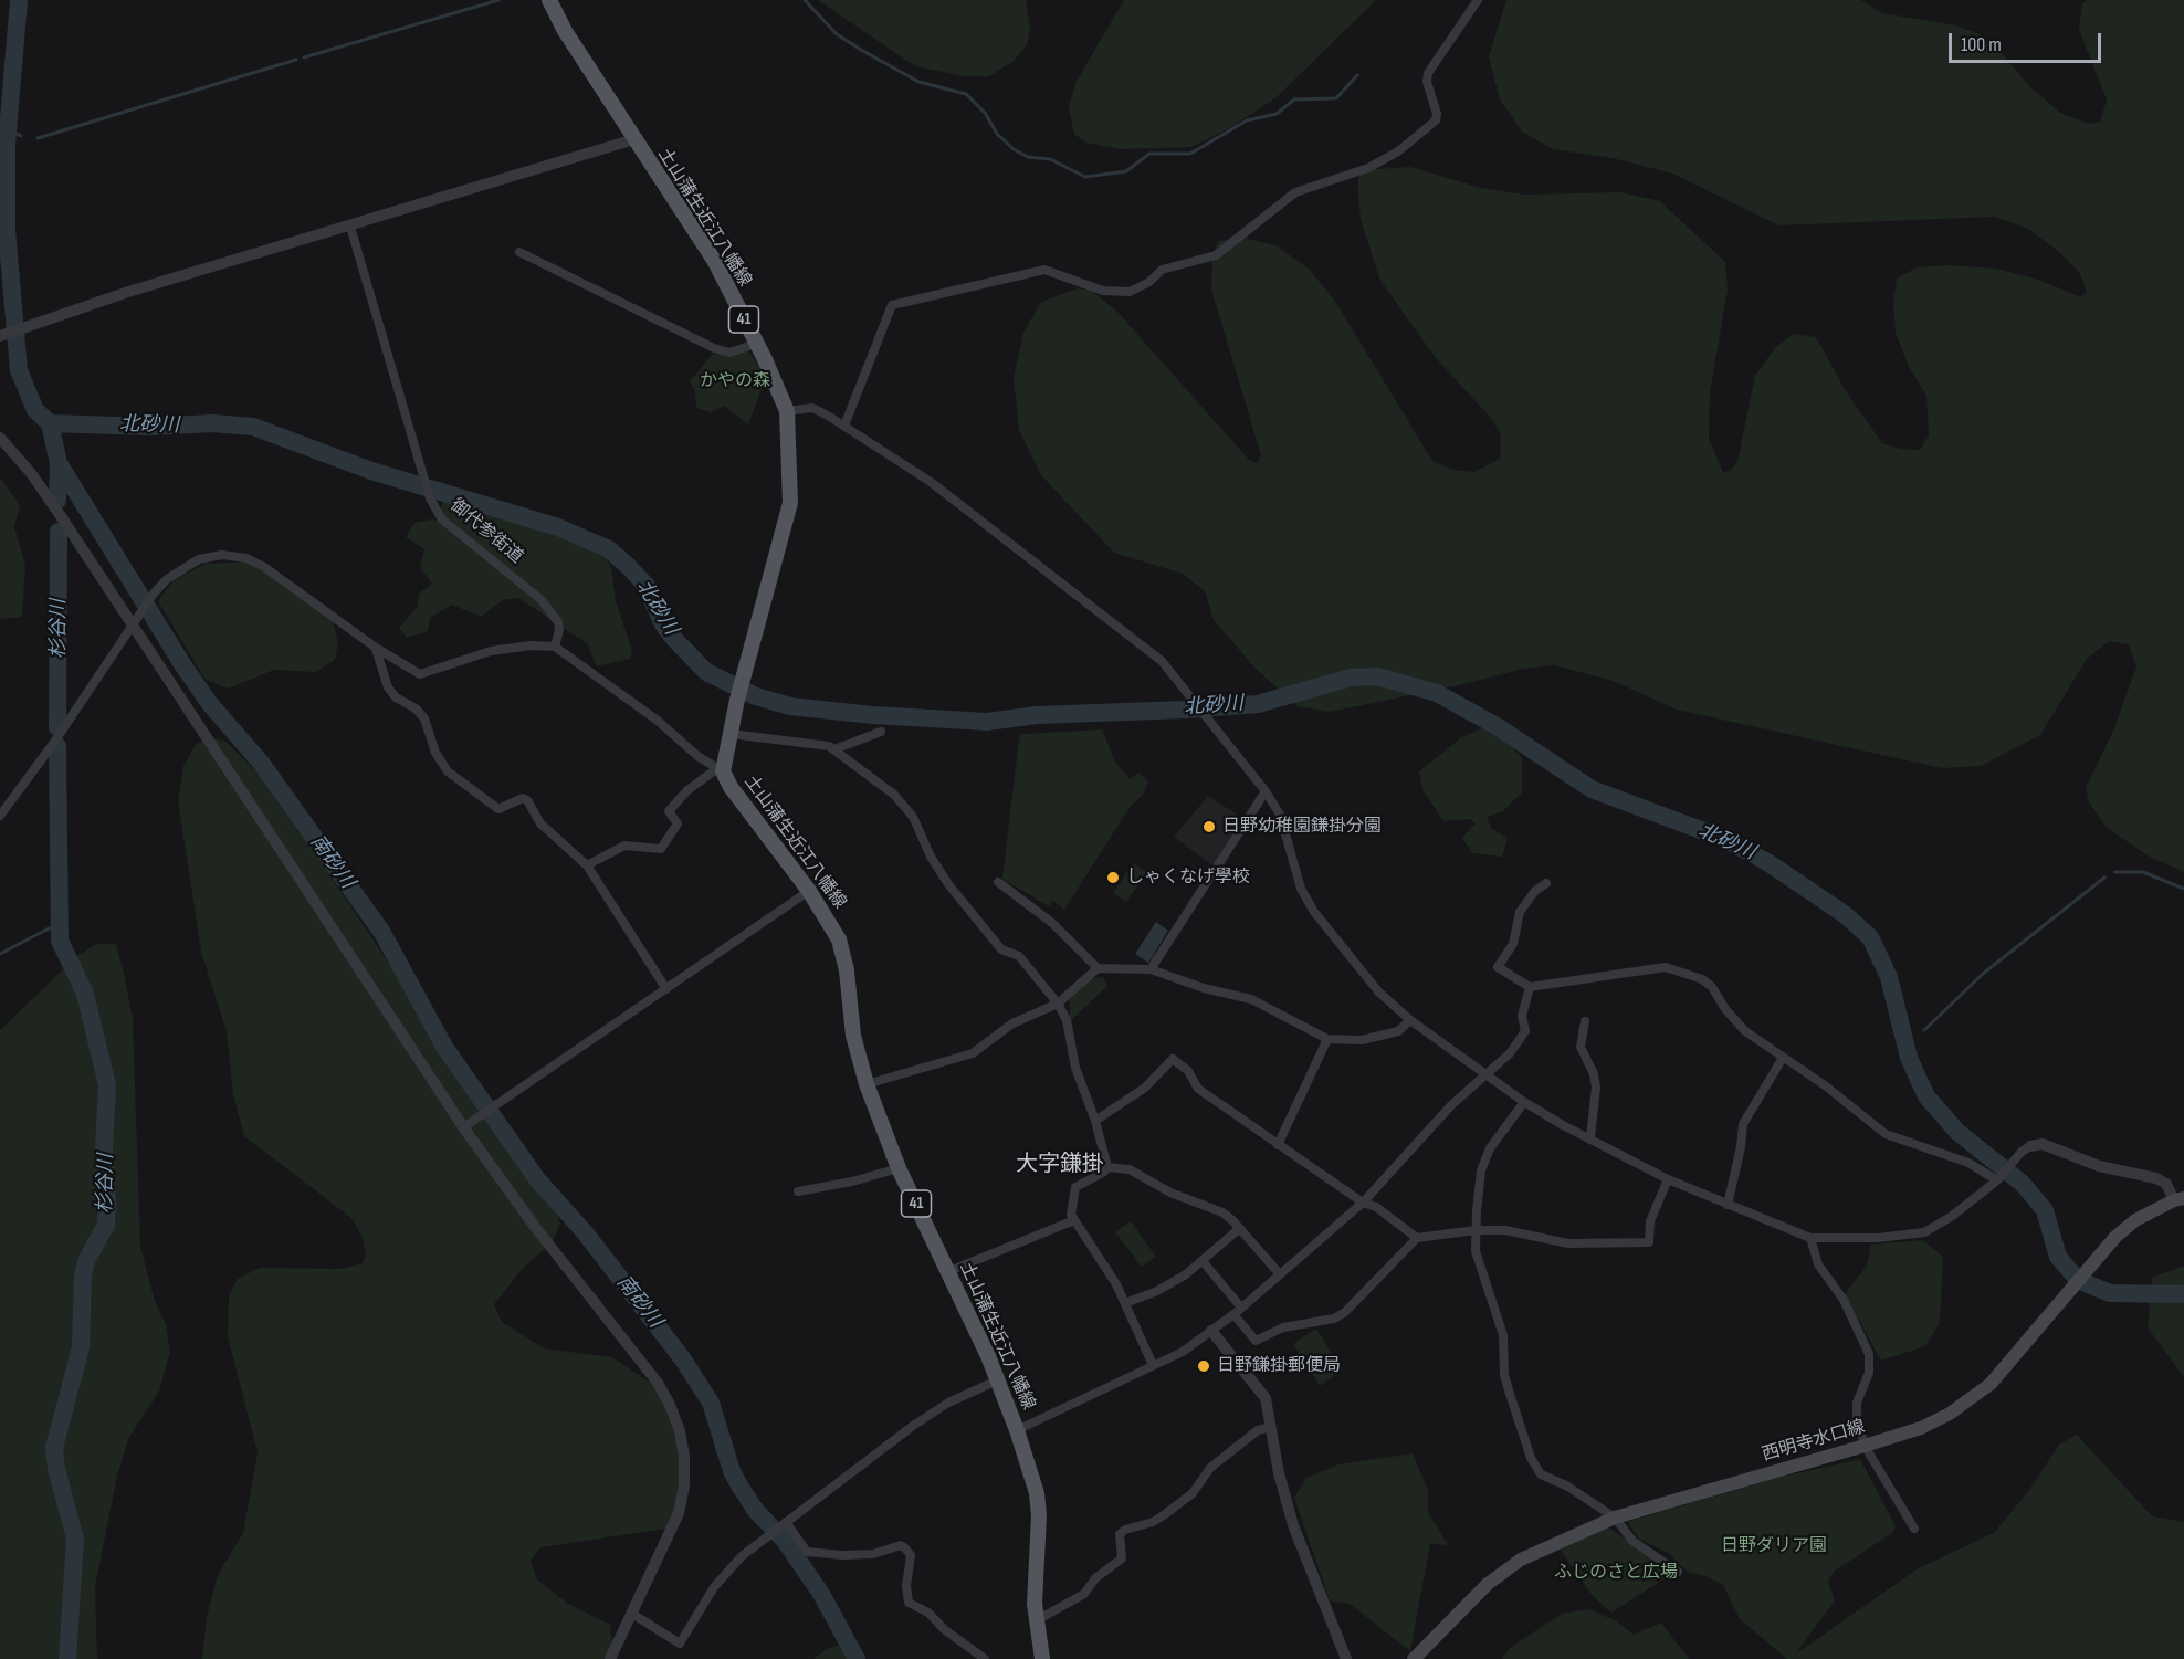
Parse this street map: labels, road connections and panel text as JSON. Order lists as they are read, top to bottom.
{
  "streets": {
    "main road": ["土山蒲生近江八幡線", "41", "西明寺水口線"],
    "street": ["御代参街道"]
  },
  "districts": ["大字鎌掛"],
  "water": ["北砂川", "杉谷川", "南砂川"],
  "parks": ["かやの森", "日野ダリア園", "ふじのさと広場"],
  "places": ["日野幼稚園鎌掛分園", "しゃくなげ學校", "日野鎌掛郵便局"],
  "scale_bar": "100 m"
}
